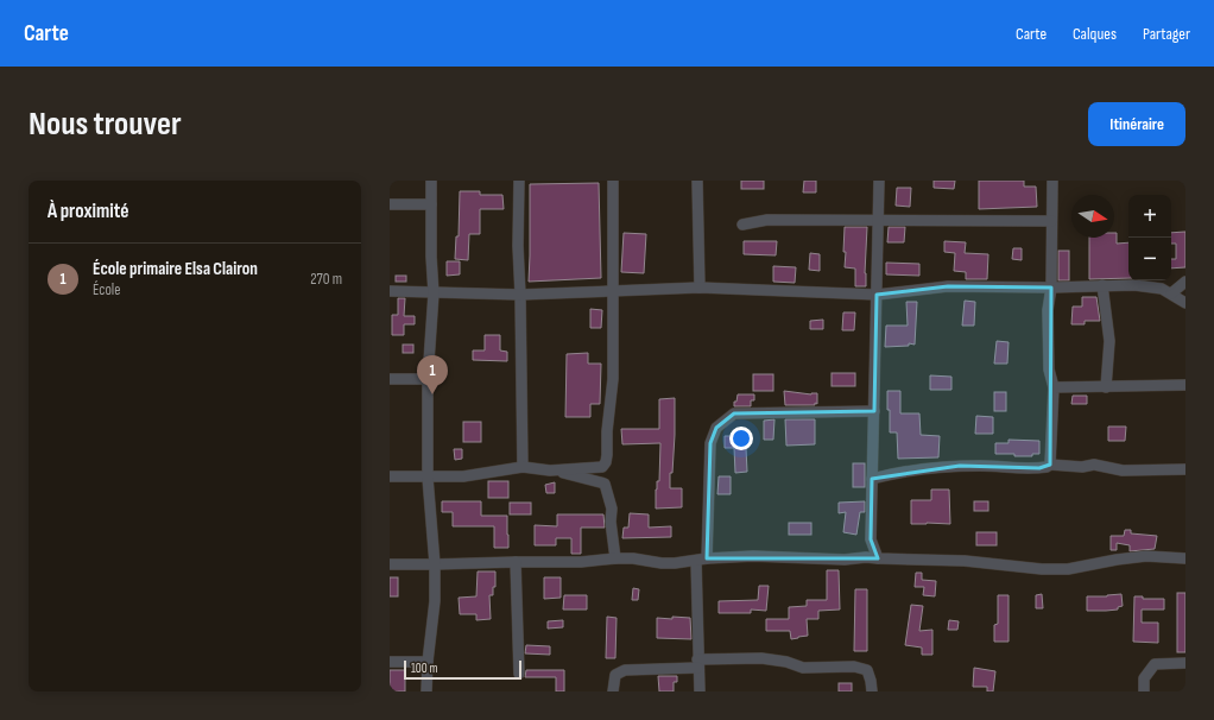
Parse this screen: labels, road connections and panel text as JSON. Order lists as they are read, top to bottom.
{
  "scale_bar": "100 m",
  "north": "right",
  "page": {
    "header": "Carte",
    "nav": ["Carte", "Calques", "Partager"],
    "buttons": "Itinéraire",
    "title": "Nous trouver",
    "heading": "À proximité",
    "map_buttons": ["+", "−"],
    "list": [
      {
        "mark": "1",
        "name": "École primaire Elsa Clairon",
        "note": "École",
        "value": "270 m"
      }
    ],
    "pins": "1",
    "scale": "100 m"
  }
}
